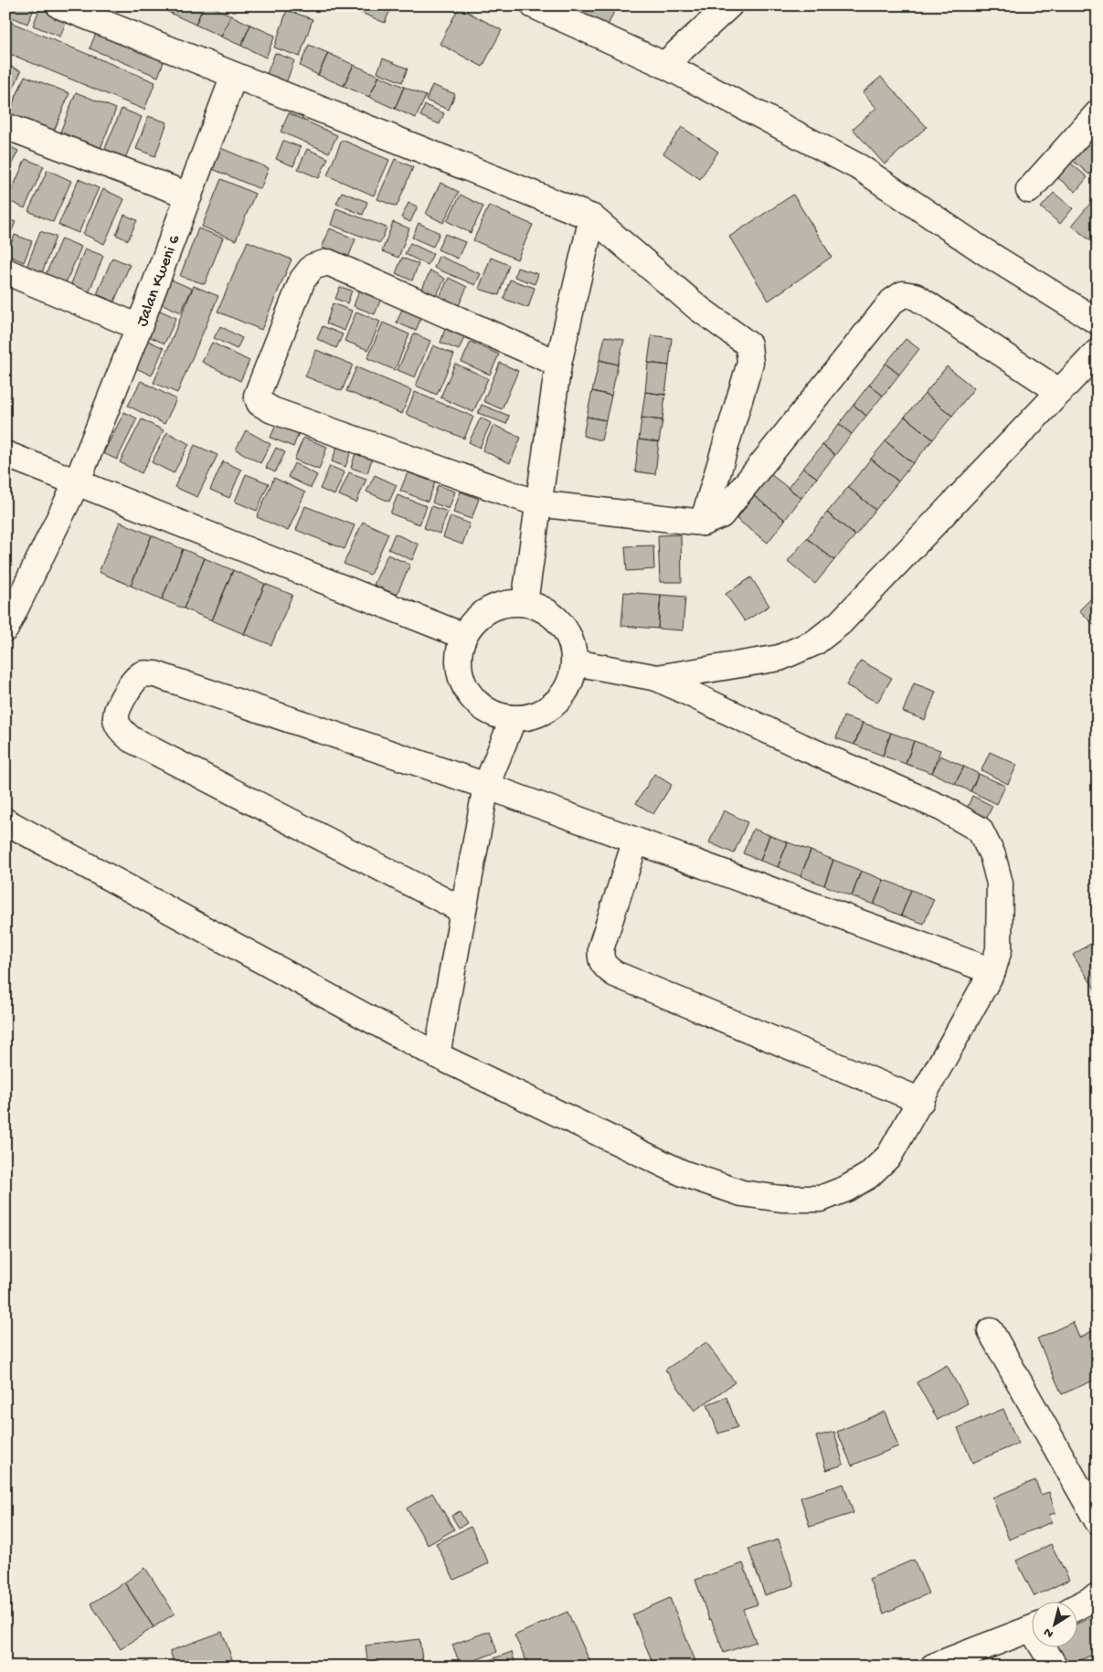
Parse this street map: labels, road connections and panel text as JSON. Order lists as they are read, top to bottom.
{
  "streets": {
    "street": ["Jalan Kweni 6"]
  },
  "north": "bottom left"
}
